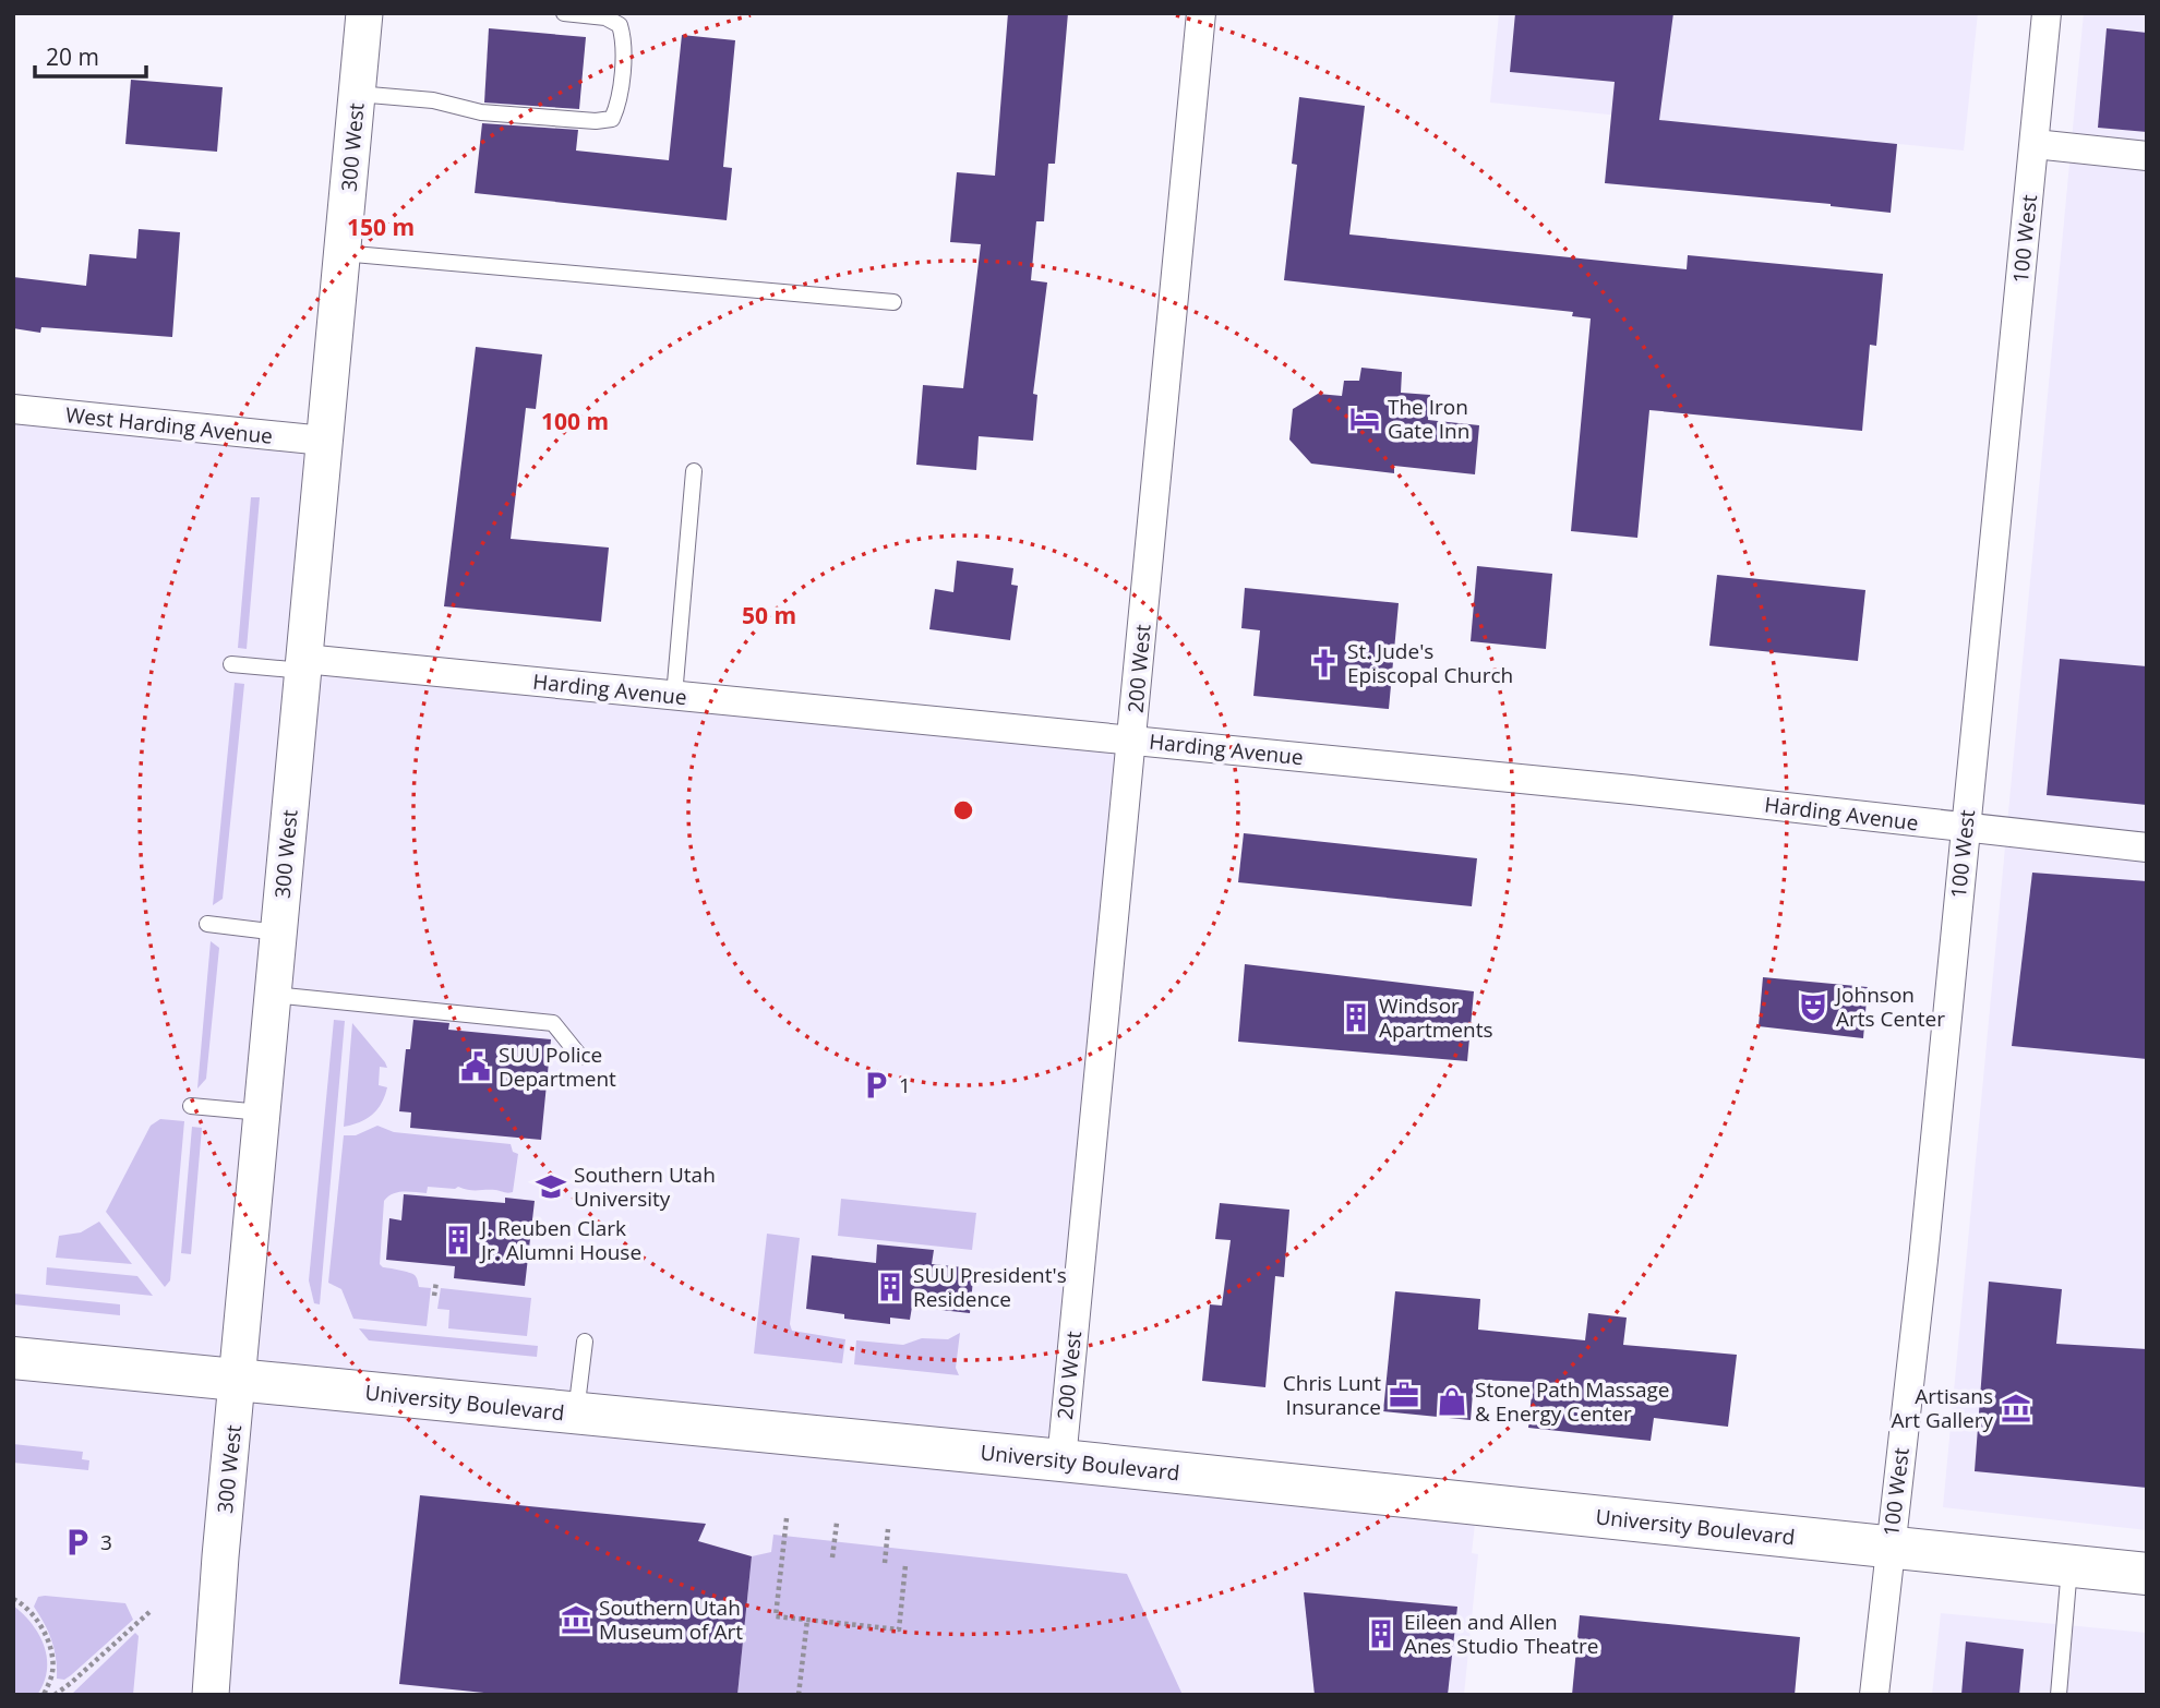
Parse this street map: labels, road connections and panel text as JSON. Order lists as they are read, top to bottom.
{
  "streets": {
    "main road": ["University Boulevard"],
    "street": [
      "300 West",
      "100 West",
      "West Harding Avenue",
      "200 West",
      "Harding Avenue"
    ]
  },
  "crossings": [
    ["300 West", "West Harding Avenue"],
    ["300 West", "Harding Avenue"],
    ["300 West", "University Boulevard"],
    ["100 West", "Harding Avenue"],
    ["100 West", "University Boulevard"],
    ["200 West", "Harding Avenue"],
    ["200 West", "University Boulevard"]
  ],
  "places": {
    "hotel": ["The Iron Gate Inn"],
    "church": ["St. Jude's Episcopal Church"],
    "theatre": ["Johnson Arts Center"],
    "building": [
      "Windsor Apartments",
      "J. Reuben Clark Jr. Alumni House",
      "SUU President's Residence",
      "Eileen and Allen Anes Studio Theatre"
    ],
    "public building": ["SUU Police Department"],
    "parking": ["1", "3"],
    "school or university": ["Southern Utah University"],
    "office": ["Chris Lunt Insurance"],
    "shop": ["Stone Path Massage & Energy Center"],
    "museum": ["Artisans Art Gallery", "Southern Utah Museum of Art"]
  },
  "scale_bar": "20 m",
  "rings": ["150 m", "100 m", "50 m"]
}
